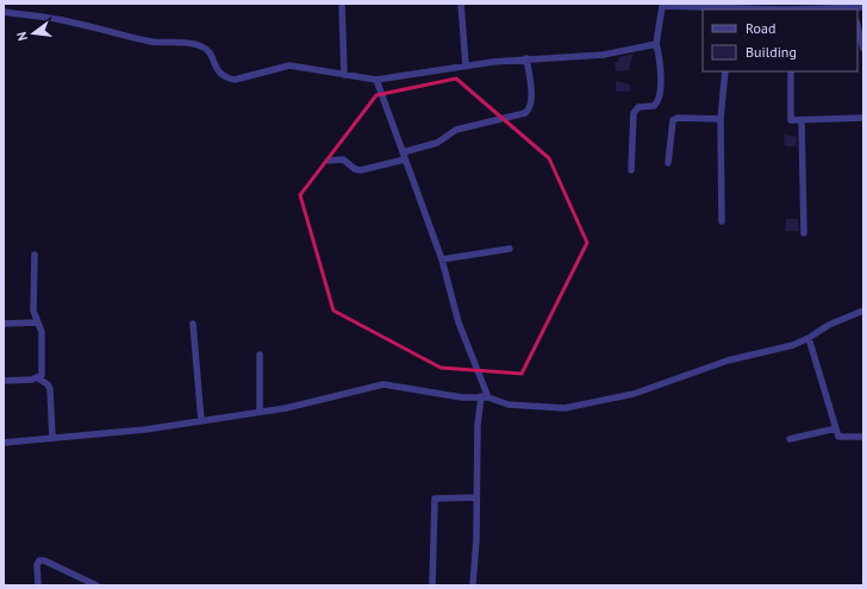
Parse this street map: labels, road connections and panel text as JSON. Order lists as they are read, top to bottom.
{
  "legend": ["Road", "Building"],
  "north": "left"
}
